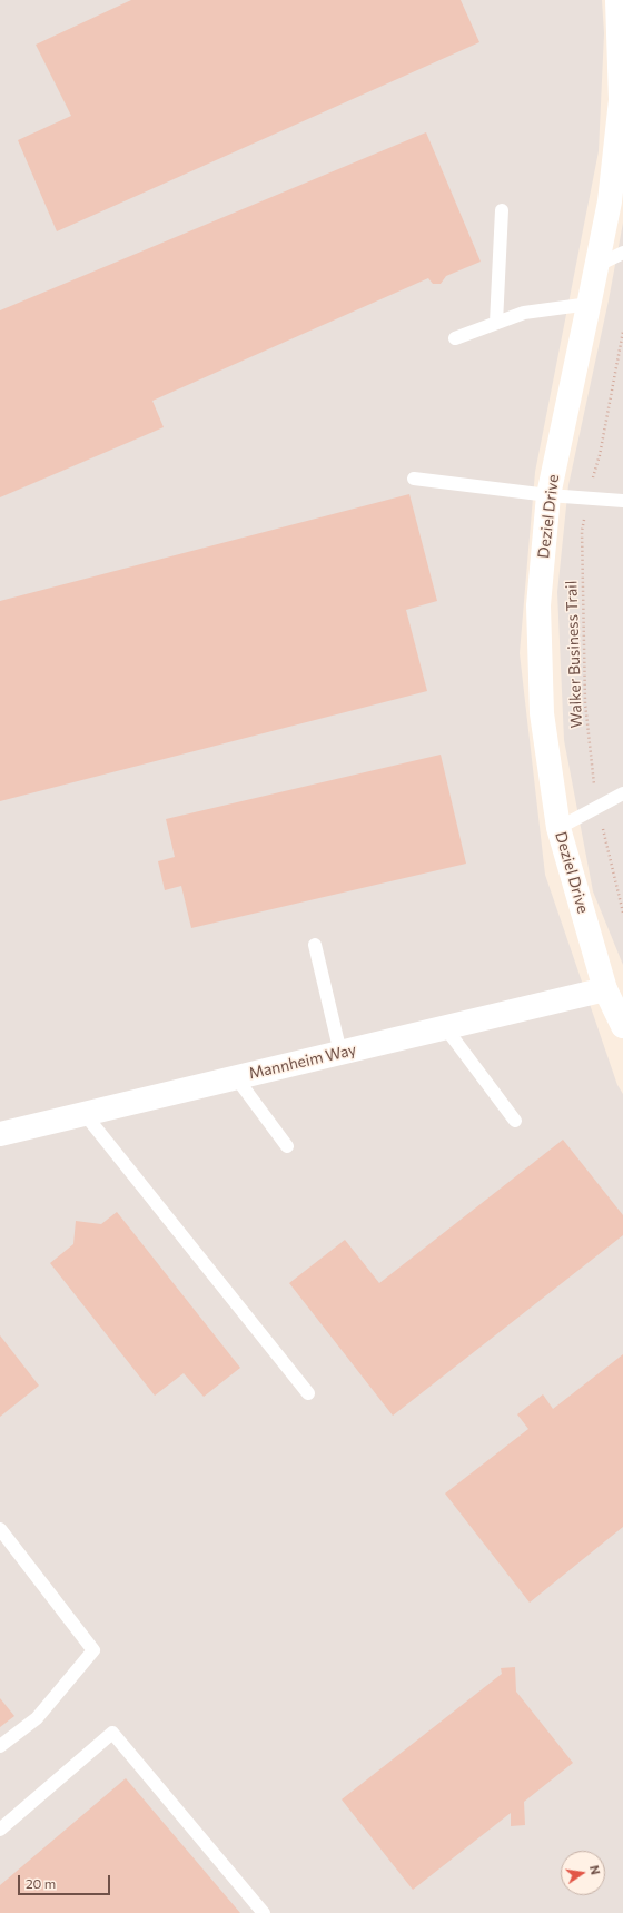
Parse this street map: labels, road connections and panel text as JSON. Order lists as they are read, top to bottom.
{
  "streets": {
    "street": ["Deziel Drive", "Mannheim Way"],
    "path": ["Walker Business Trail"]
  },
  "crossings": [
    ["Deziel Drive", "Mannheim Way"]
  ],
  "scale_bar": "20 m",
  "north": "right"
}
